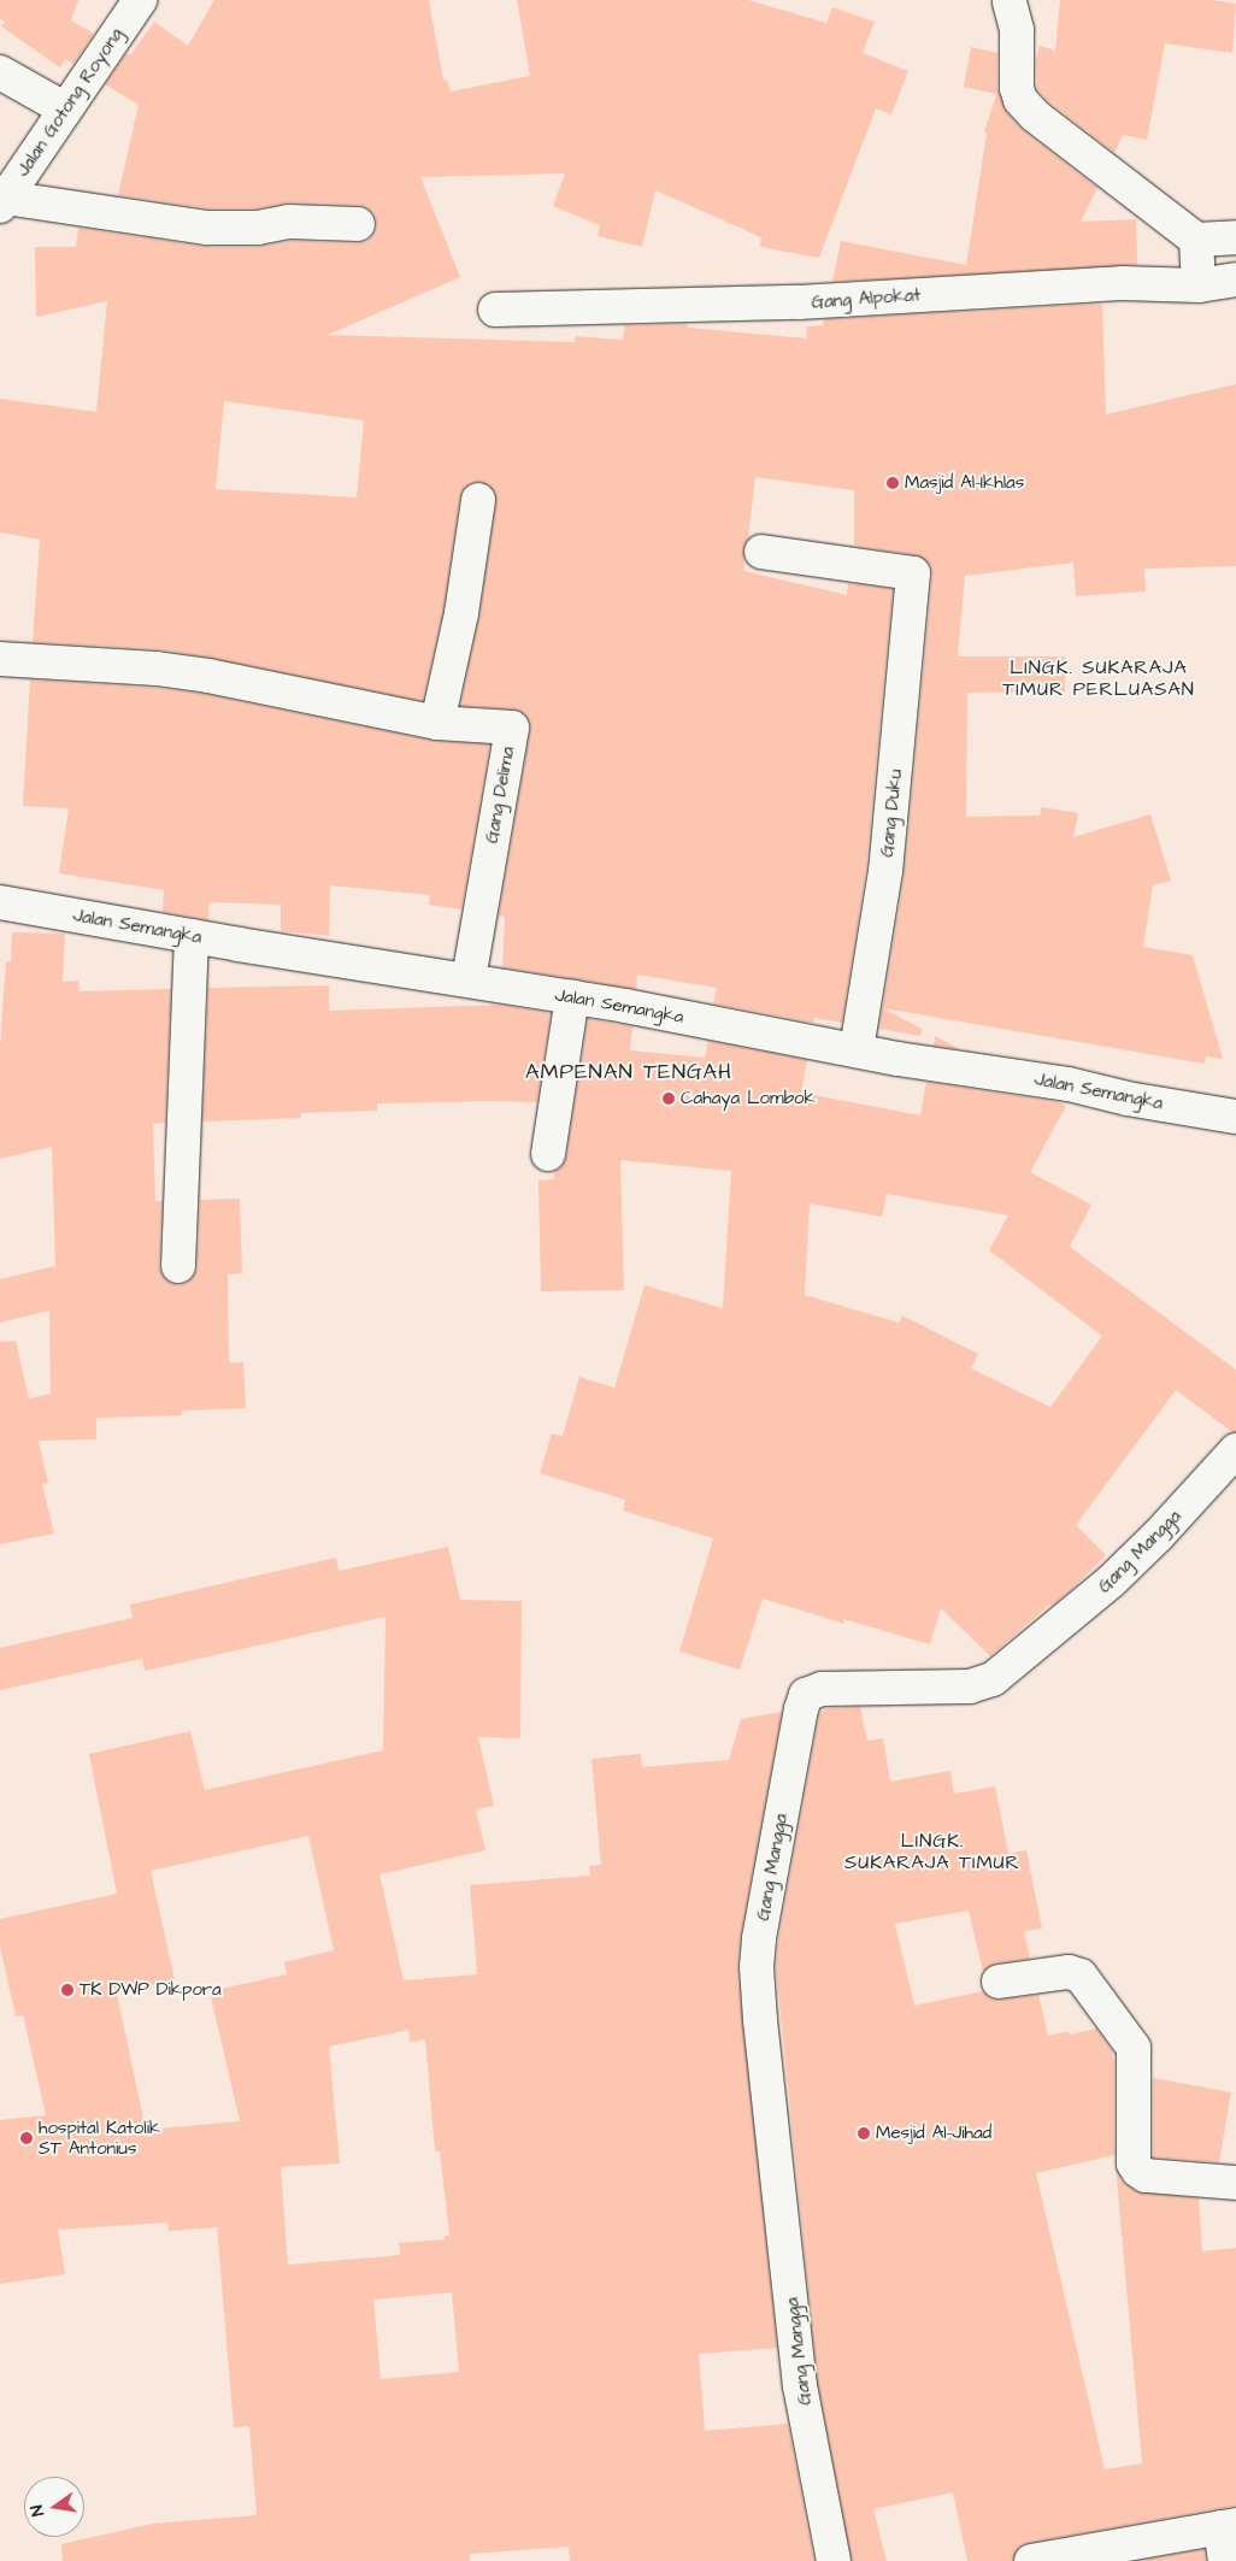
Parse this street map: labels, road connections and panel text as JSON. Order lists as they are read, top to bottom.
{
  "streets": {
    "street": [
      "Jalan Gotong Royong",
      "Gang Alpokat",
      "Gang Delima",
      "Gang Duku",
      "Jalan Semangka",
      "Gang Mangga"
    ]
  },
  "crossings": [
    ["Gang Delima", "Jalan Semangka"],
    ["Gang Duku", "Jalan Semangka"]
  ],
  "districts": ["LINGK. SUKARAJA TIMUR PERLUASAN", "AMPENAN TENGAH", "LINGK. SUKARAJA TIMUR"],
  "places": [
    "Masjid Al-Ikhlas",
    "Cahaya Lombok",
    "TK DWP Dikpora",
    "Mesjid Al-Jihad",
    "hospital Katolik ST Antonius"
  ],
  "north": "left"
}
